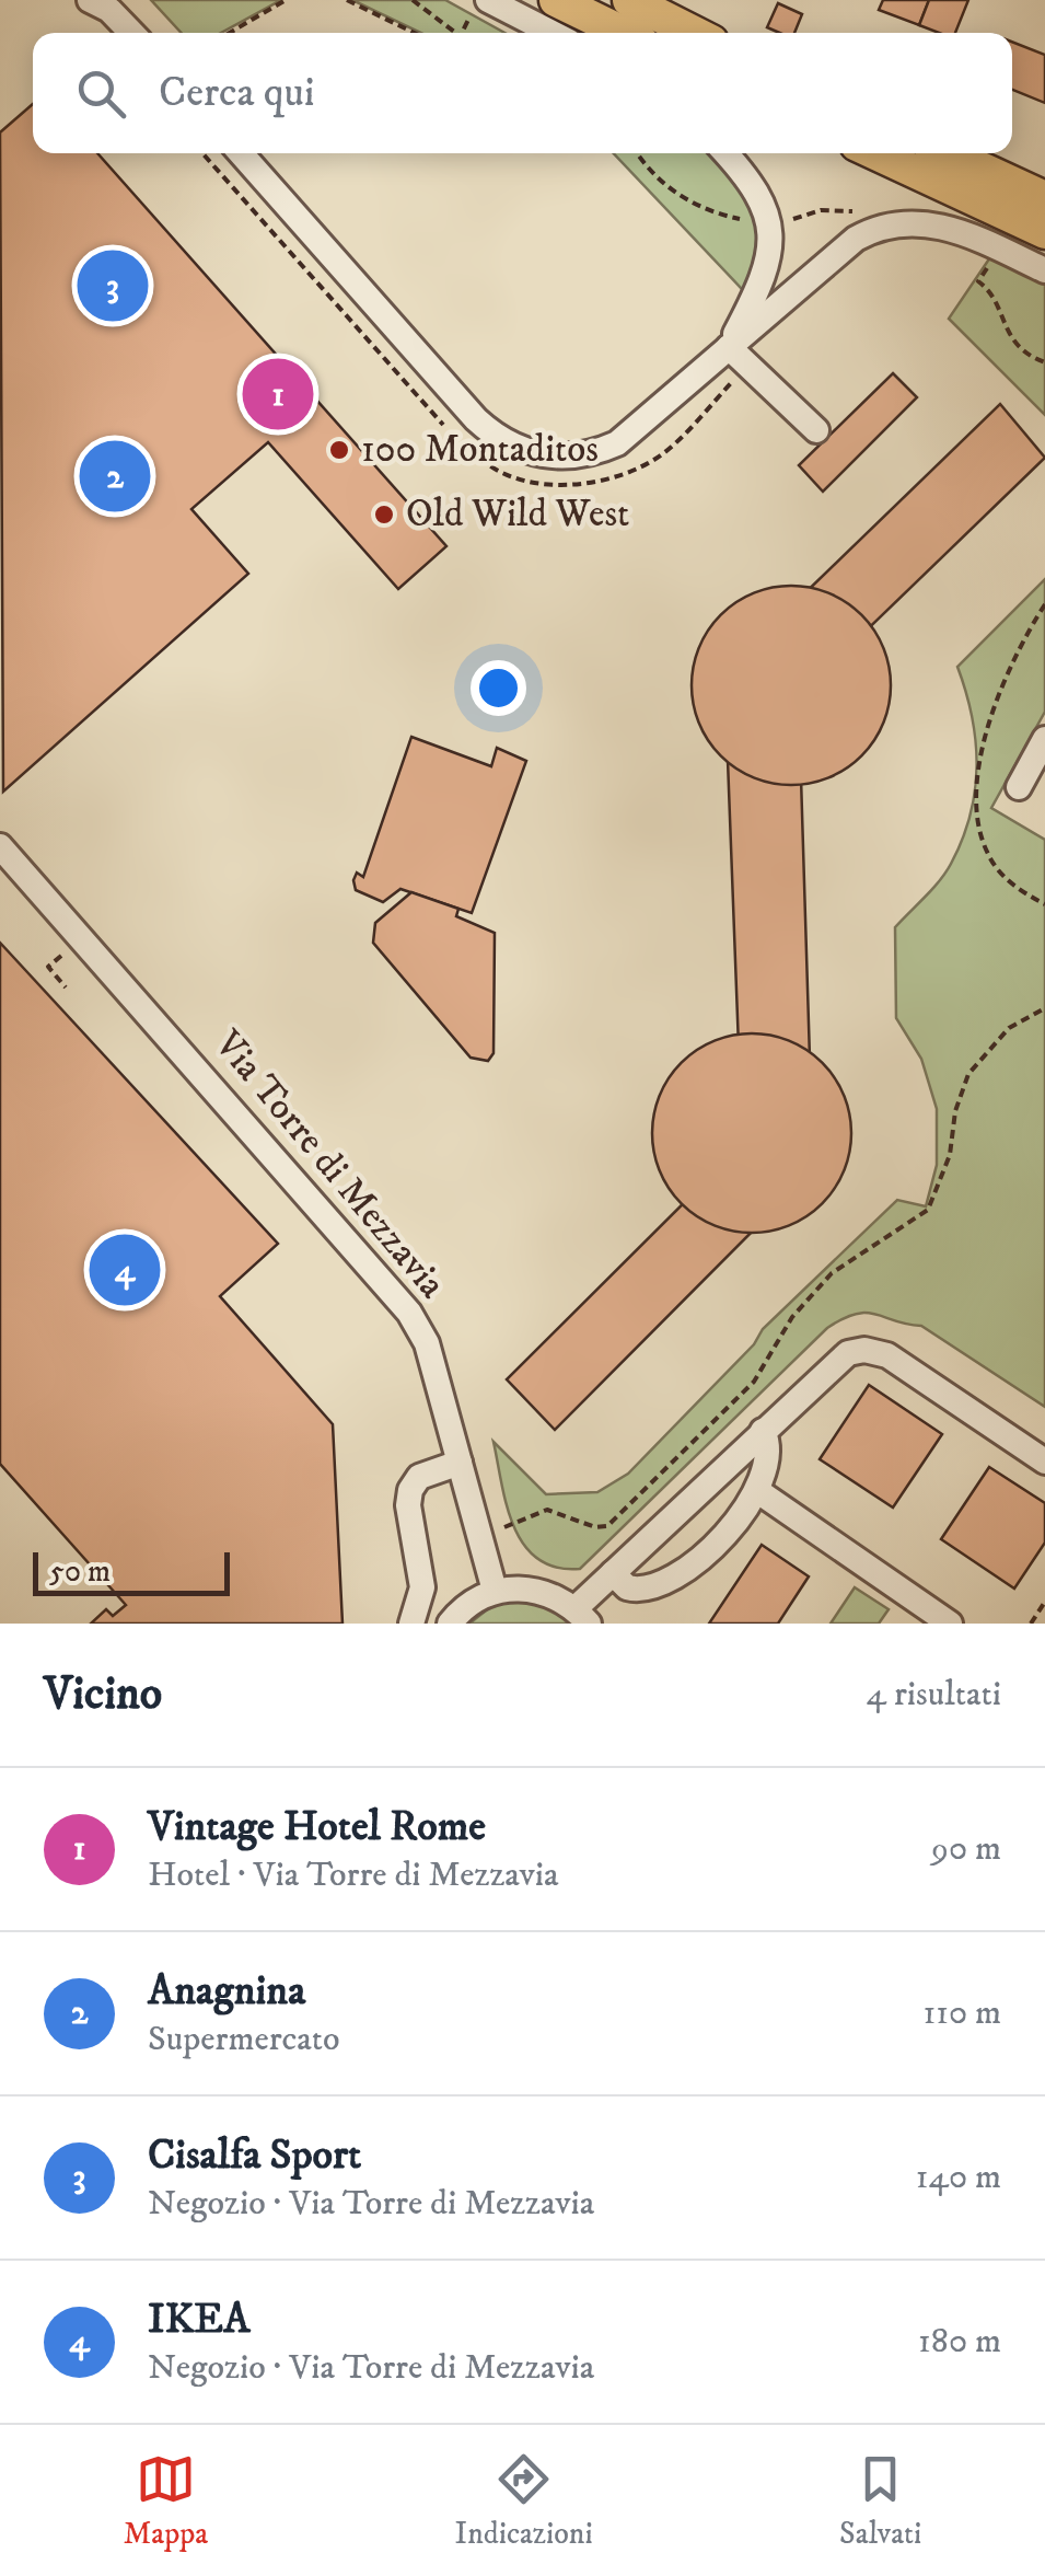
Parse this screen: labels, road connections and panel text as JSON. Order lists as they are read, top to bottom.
{
  "streets": {
    "street": ["Via Torre di Mezzavia"]
  },
  "places": ["100 Montaditos", "Old Wild West"],
  "scale_bar": "50 m",
  "page": {
    "search": "Cerca qui",
    "pins": [
      "3",
      "1",
      "2",
      "4"
    ],
    "scale": "50 m",
    "heading": ["Vicino", "4 risultati"],
    "list": [
      {
        "mark": "1",
        "name": "Vintage Hotel Rome",
        "note": "Hotel · Via Torre di Mezzavia",
        "value": "90 m"
      },
      {
        "mark": "2",
        "name": "Anagnina",
        "note": "Supermercato",
        "value": "110 m"
      },
      {
        "mark": "3",
        "name": "Cisalfa Sport",
        "note": "Negozio · Via Torre di Mezzavia",
        "value": "140 m"
      },
      {
        "mark": "4",
        "name": "IKEA",
        "note": "Negozio · Via Torre di Mezzavia",
        "value": "180 m"
      }
    ],
    "nav": ["Mappa", "Indicazioni", "Salvati"]
  }
}
